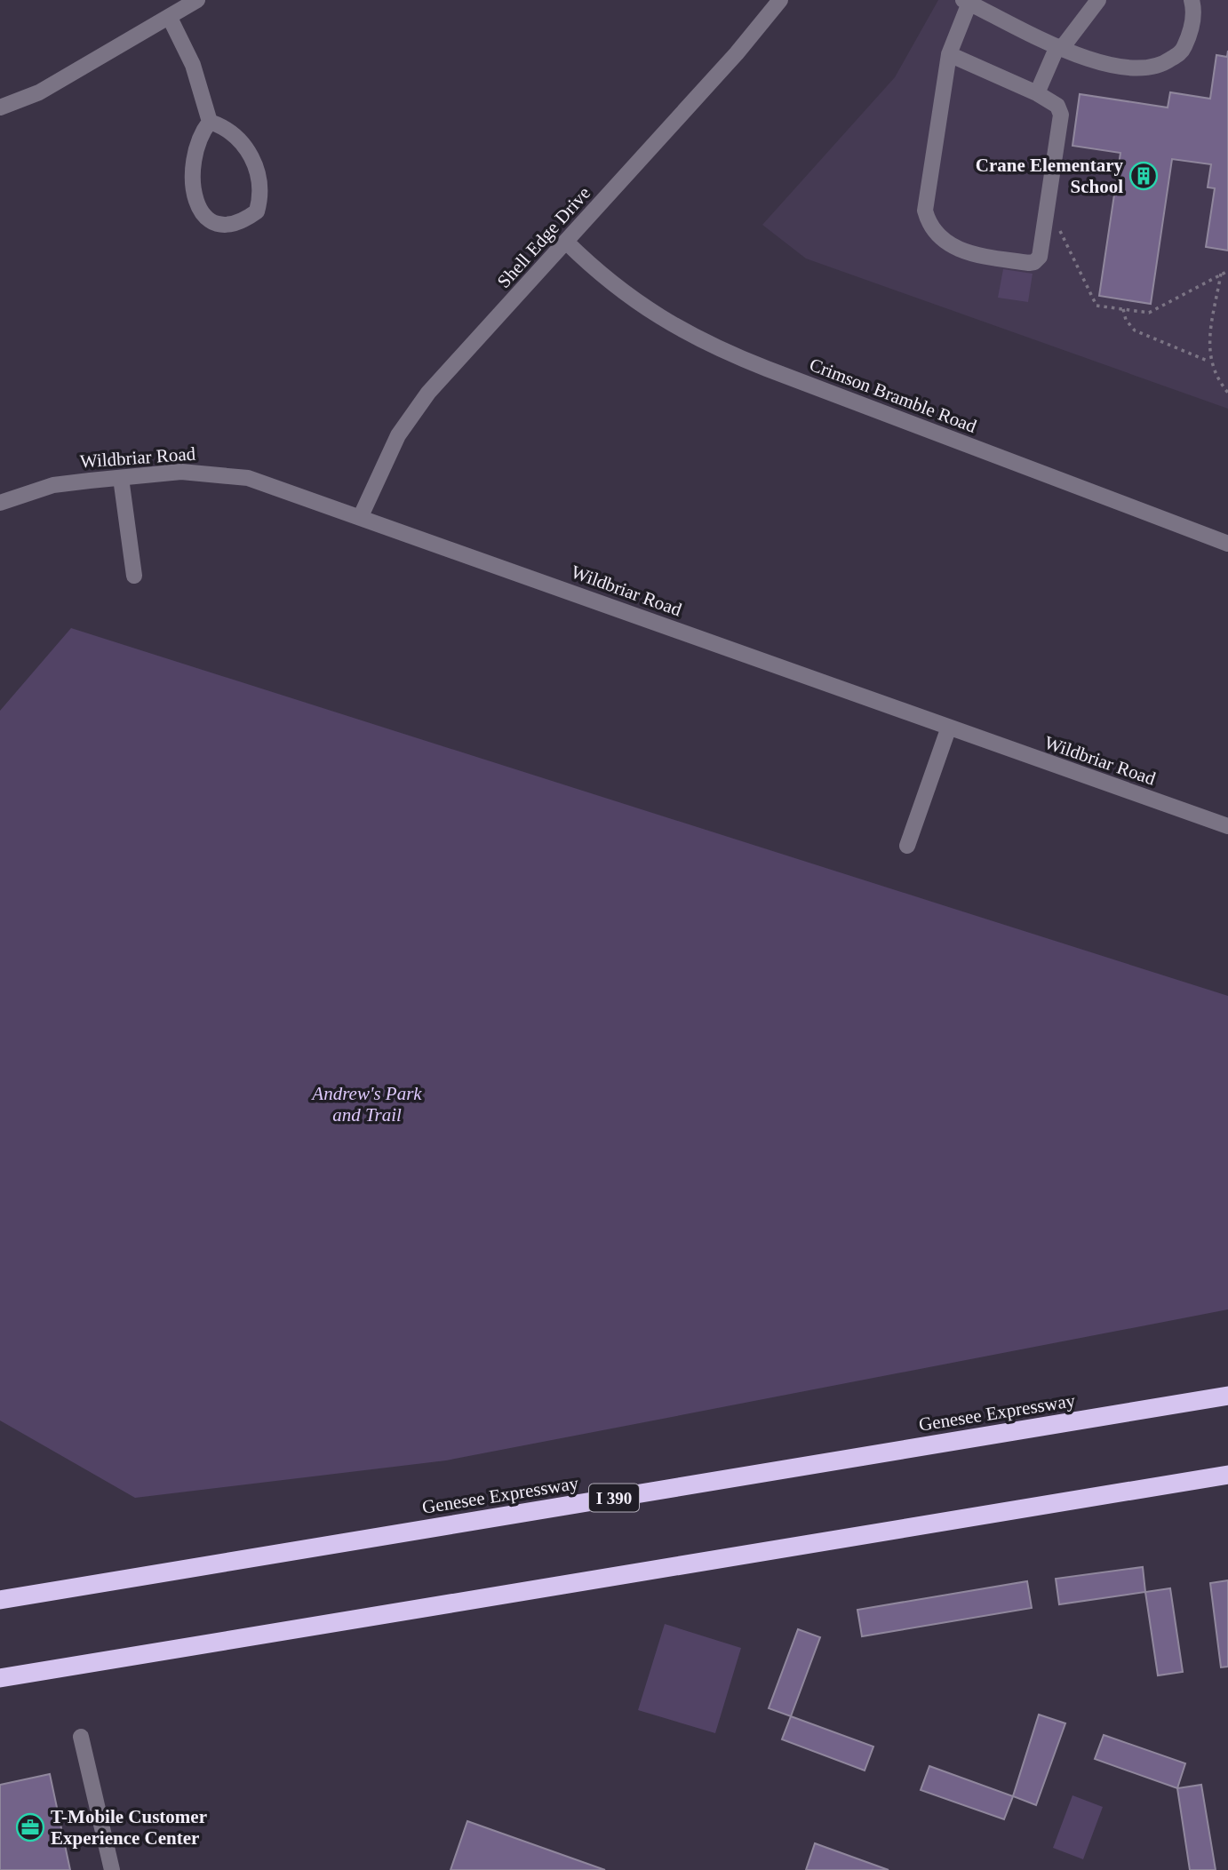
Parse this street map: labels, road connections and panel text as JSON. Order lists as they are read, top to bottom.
{
  "streets": {
    "highway": ["Genesee Expressway", "I 390"],
    "street": ["Shell Edge Drive", "Crimson Bramble Road", "Wildbriar Road"]
  },
  "crossings": [
    ["Shell Edge Drive", "Crimson Bramble Road"],
    ["Shell Edge Drive", "Wildbriar Road"]
  ],
  "parks": ["Andrew's Park and Trail"],
  "places": {
    "building": ["Crane Elementary School"],
    "office": ["T-Mobile Customer Experience Center"]
  }
}
